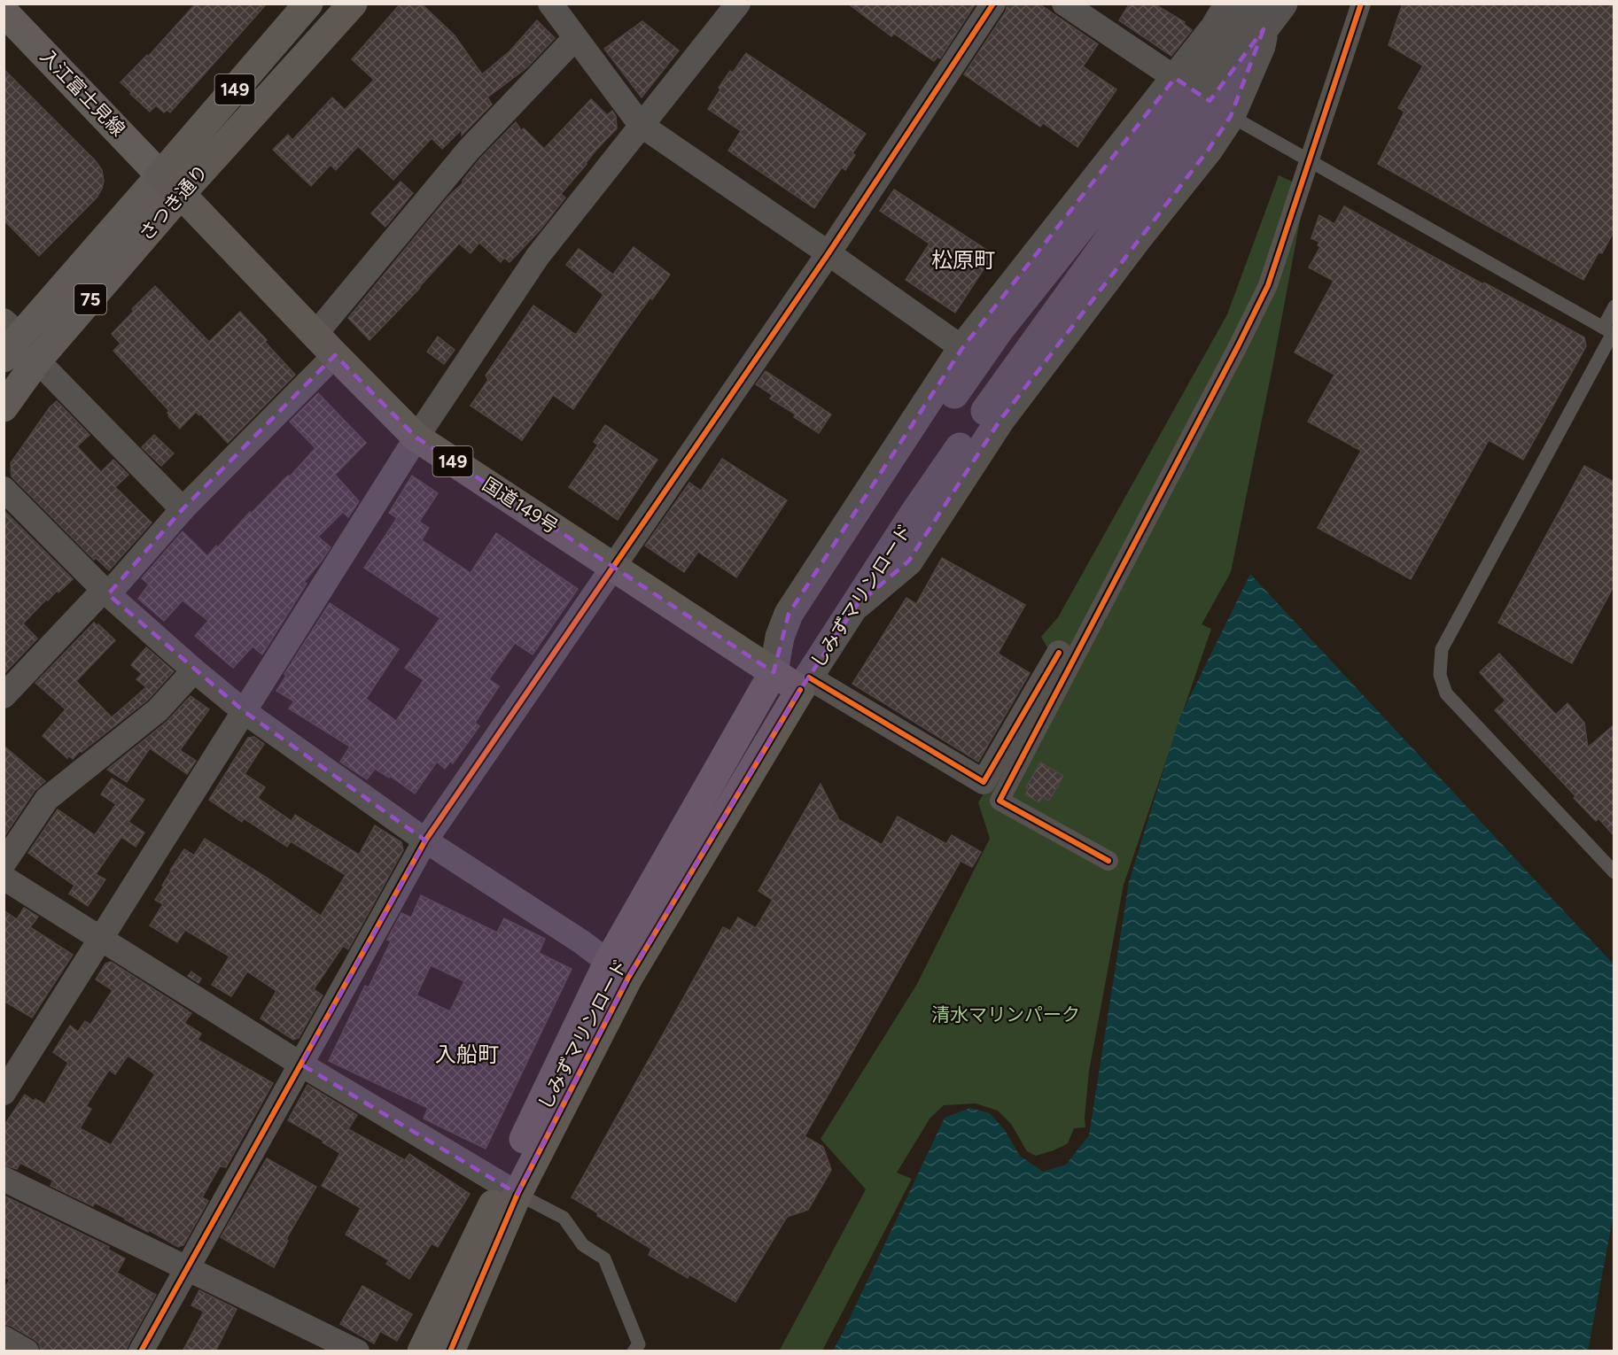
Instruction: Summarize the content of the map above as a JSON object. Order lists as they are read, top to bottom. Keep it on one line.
{"streets":{"highway":["149","さつき通り","国道149号","しみずマリンロード"],"main road":["入江富士見線","75"]},"crossings":[["入江富士見線","さつき通り"],["入江富士見線","国道149号"],["さつき通り","国道149号"],["国道149号","しみずマリンロード"]],"districts":["松原町","入船町"],"parks":["清水マリンパーク"]}
